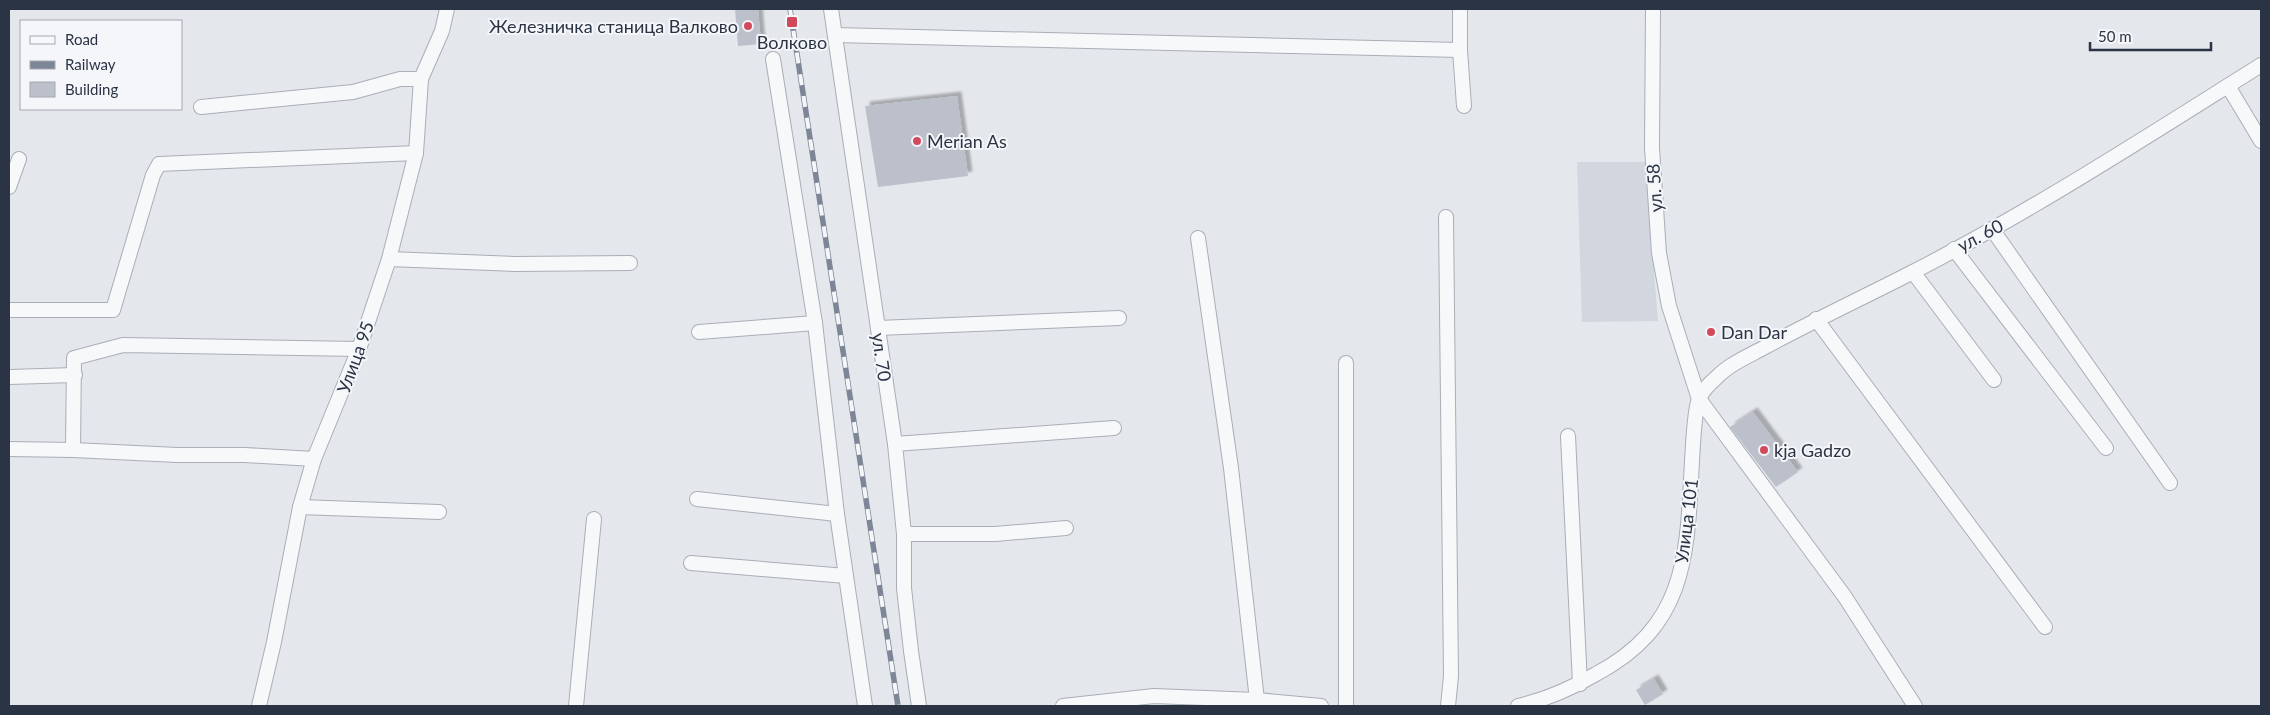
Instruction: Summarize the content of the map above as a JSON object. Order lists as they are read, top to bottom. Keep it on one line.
{"streets":{"street":["ул. 58","ул. 60","Улица 95","ул. 70","Улица 101"]},"crossings":[["ул. 58","ул. 60"],["ул. 58","Улица 101"],["ул. 60","Улица 101"]],"places":{"transit":["Волково"],"other":["Железничка станица Валково","Merian As","Dan Dar","kja Gadzo"]},"legend":["Road","Railway","Building"],"scale_bar":"50 m"}
